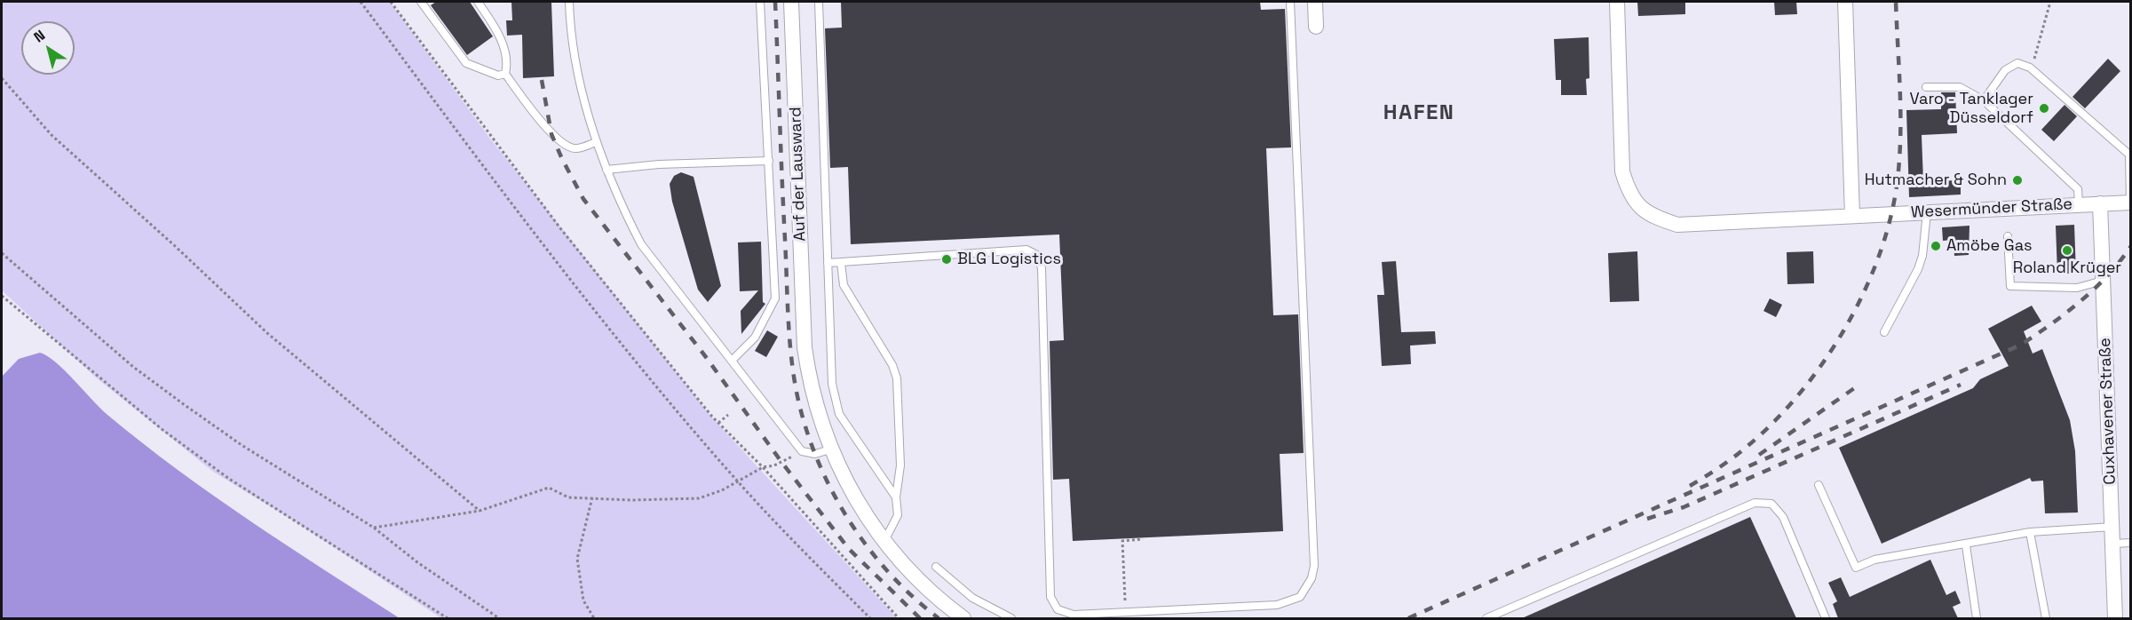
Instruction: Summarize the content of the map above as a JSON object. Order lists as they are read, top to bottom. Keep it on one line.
{"streets":{"street":["Auf der Lausward","Wesermünder Straße","Cuxhavener Straße"]},"crossings":[["Wesermünder Straße","Cuxhavener Straße"]],"districts":["HAFEN"],"places":["Varo - Tanklager Düsseldorf","Hutmacher & Sohn","Amöbe Gas","Roland Krüger","BLG Logistics"],"north":"top left"}
